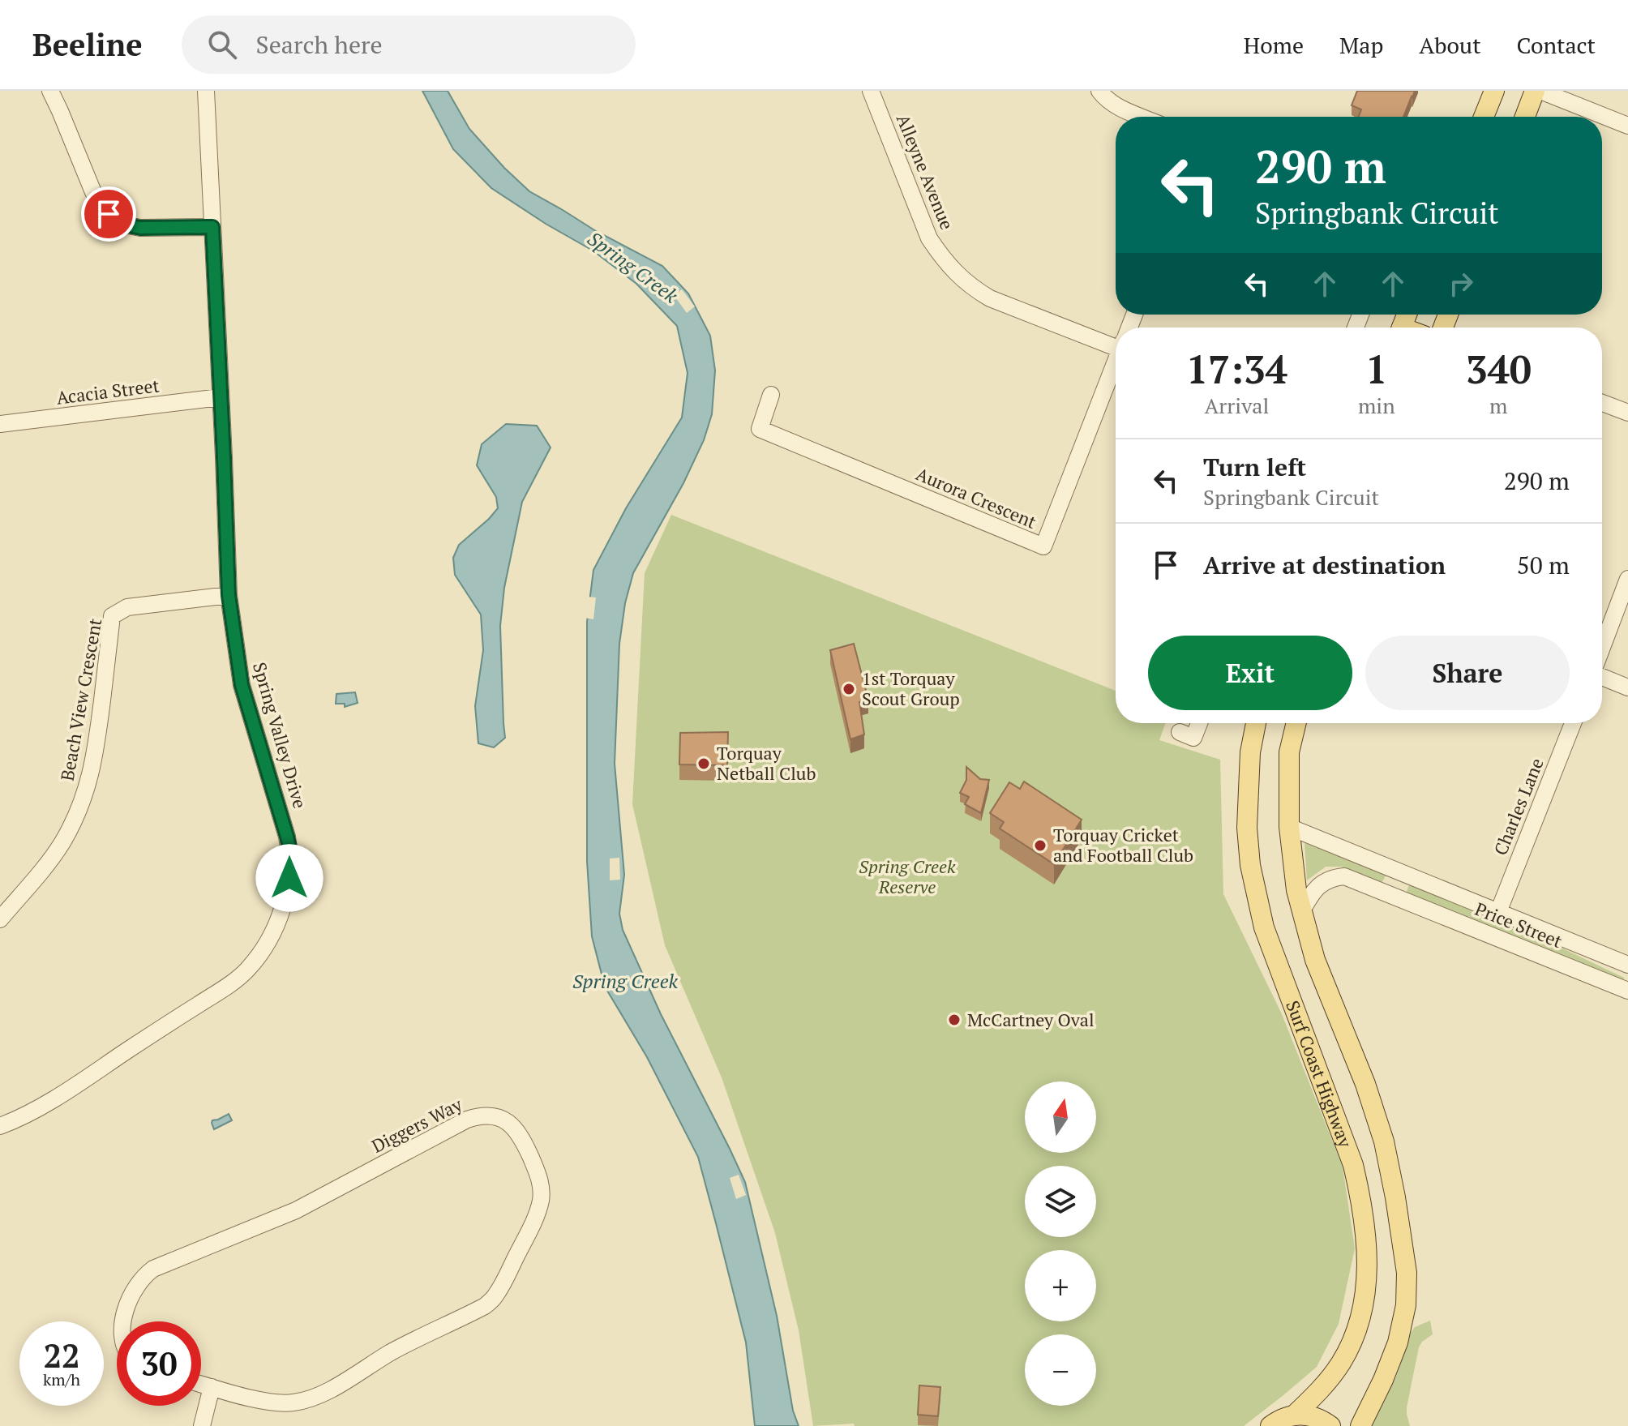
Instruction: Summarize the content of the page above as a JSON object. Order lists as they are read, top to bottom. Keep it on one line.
{"streets":{"main road":["Surf Coast Highway"],"street":["Alleyne Avenue","Acacia Street","Aurora Crescent","Beach View Crescent","Spring Valley Drive","Charles Lane","Price Street","Diggers Way"]},"crossings":[["Acacia Street","Spring Valley Drive"],["Beach View Crescent","Spring Valley Drive"],["Charles Lane","Price Street"],["Price Street","Surf Coast Highway"]],"water":["Spring Creek"],"parks":["Spring Creek Reserve"],"places":["1st Torquay Scout Group","Torquay Netball Club","Torquay Cricket and Football Club","McCartney Oval"],"north":"top","page":{"header":"Beeline","search":"Search here","nav":["Home","Map","About","Contact"],"turn":["290 m","Springbank Circuit"],"eta":["17:34","Arrival","1","min","340","m"],"list":[{"name":"Turn left","note":"Springbank Circuit","value":"290 m"},{"name":"Arrive at destination","value":"50 m"}],"buttons":["Exit","Share"],"map_buttons":["+","−"],"speed":"22 km/h","limit":"30"}}
